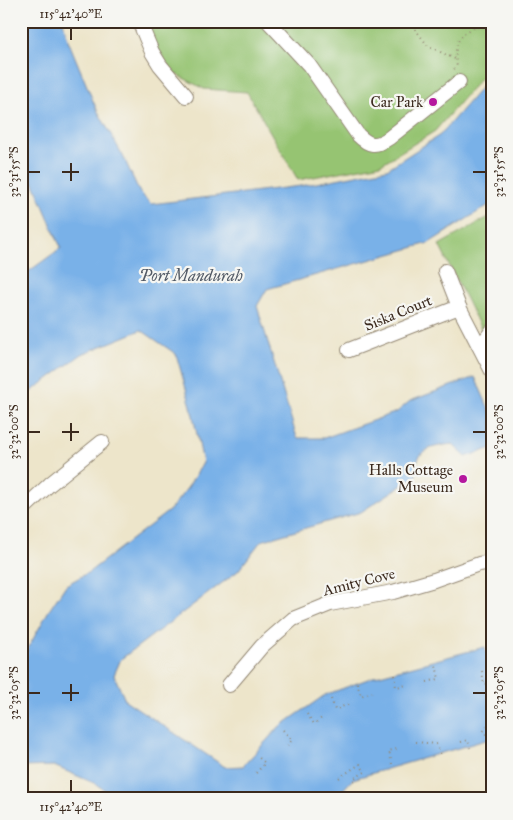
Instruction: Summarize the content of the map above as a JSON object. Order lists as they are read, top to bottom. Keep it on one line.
{"streets":{"street":["Siska Court","Amity Cove"]},"water":["Port Mandurah"],"places":["Car Park","Halls Cottage Museum"],"coordinates":["115°42'40\"E","32°31'55\"S","32°32'00\"S","32°32'05\"S"]}
